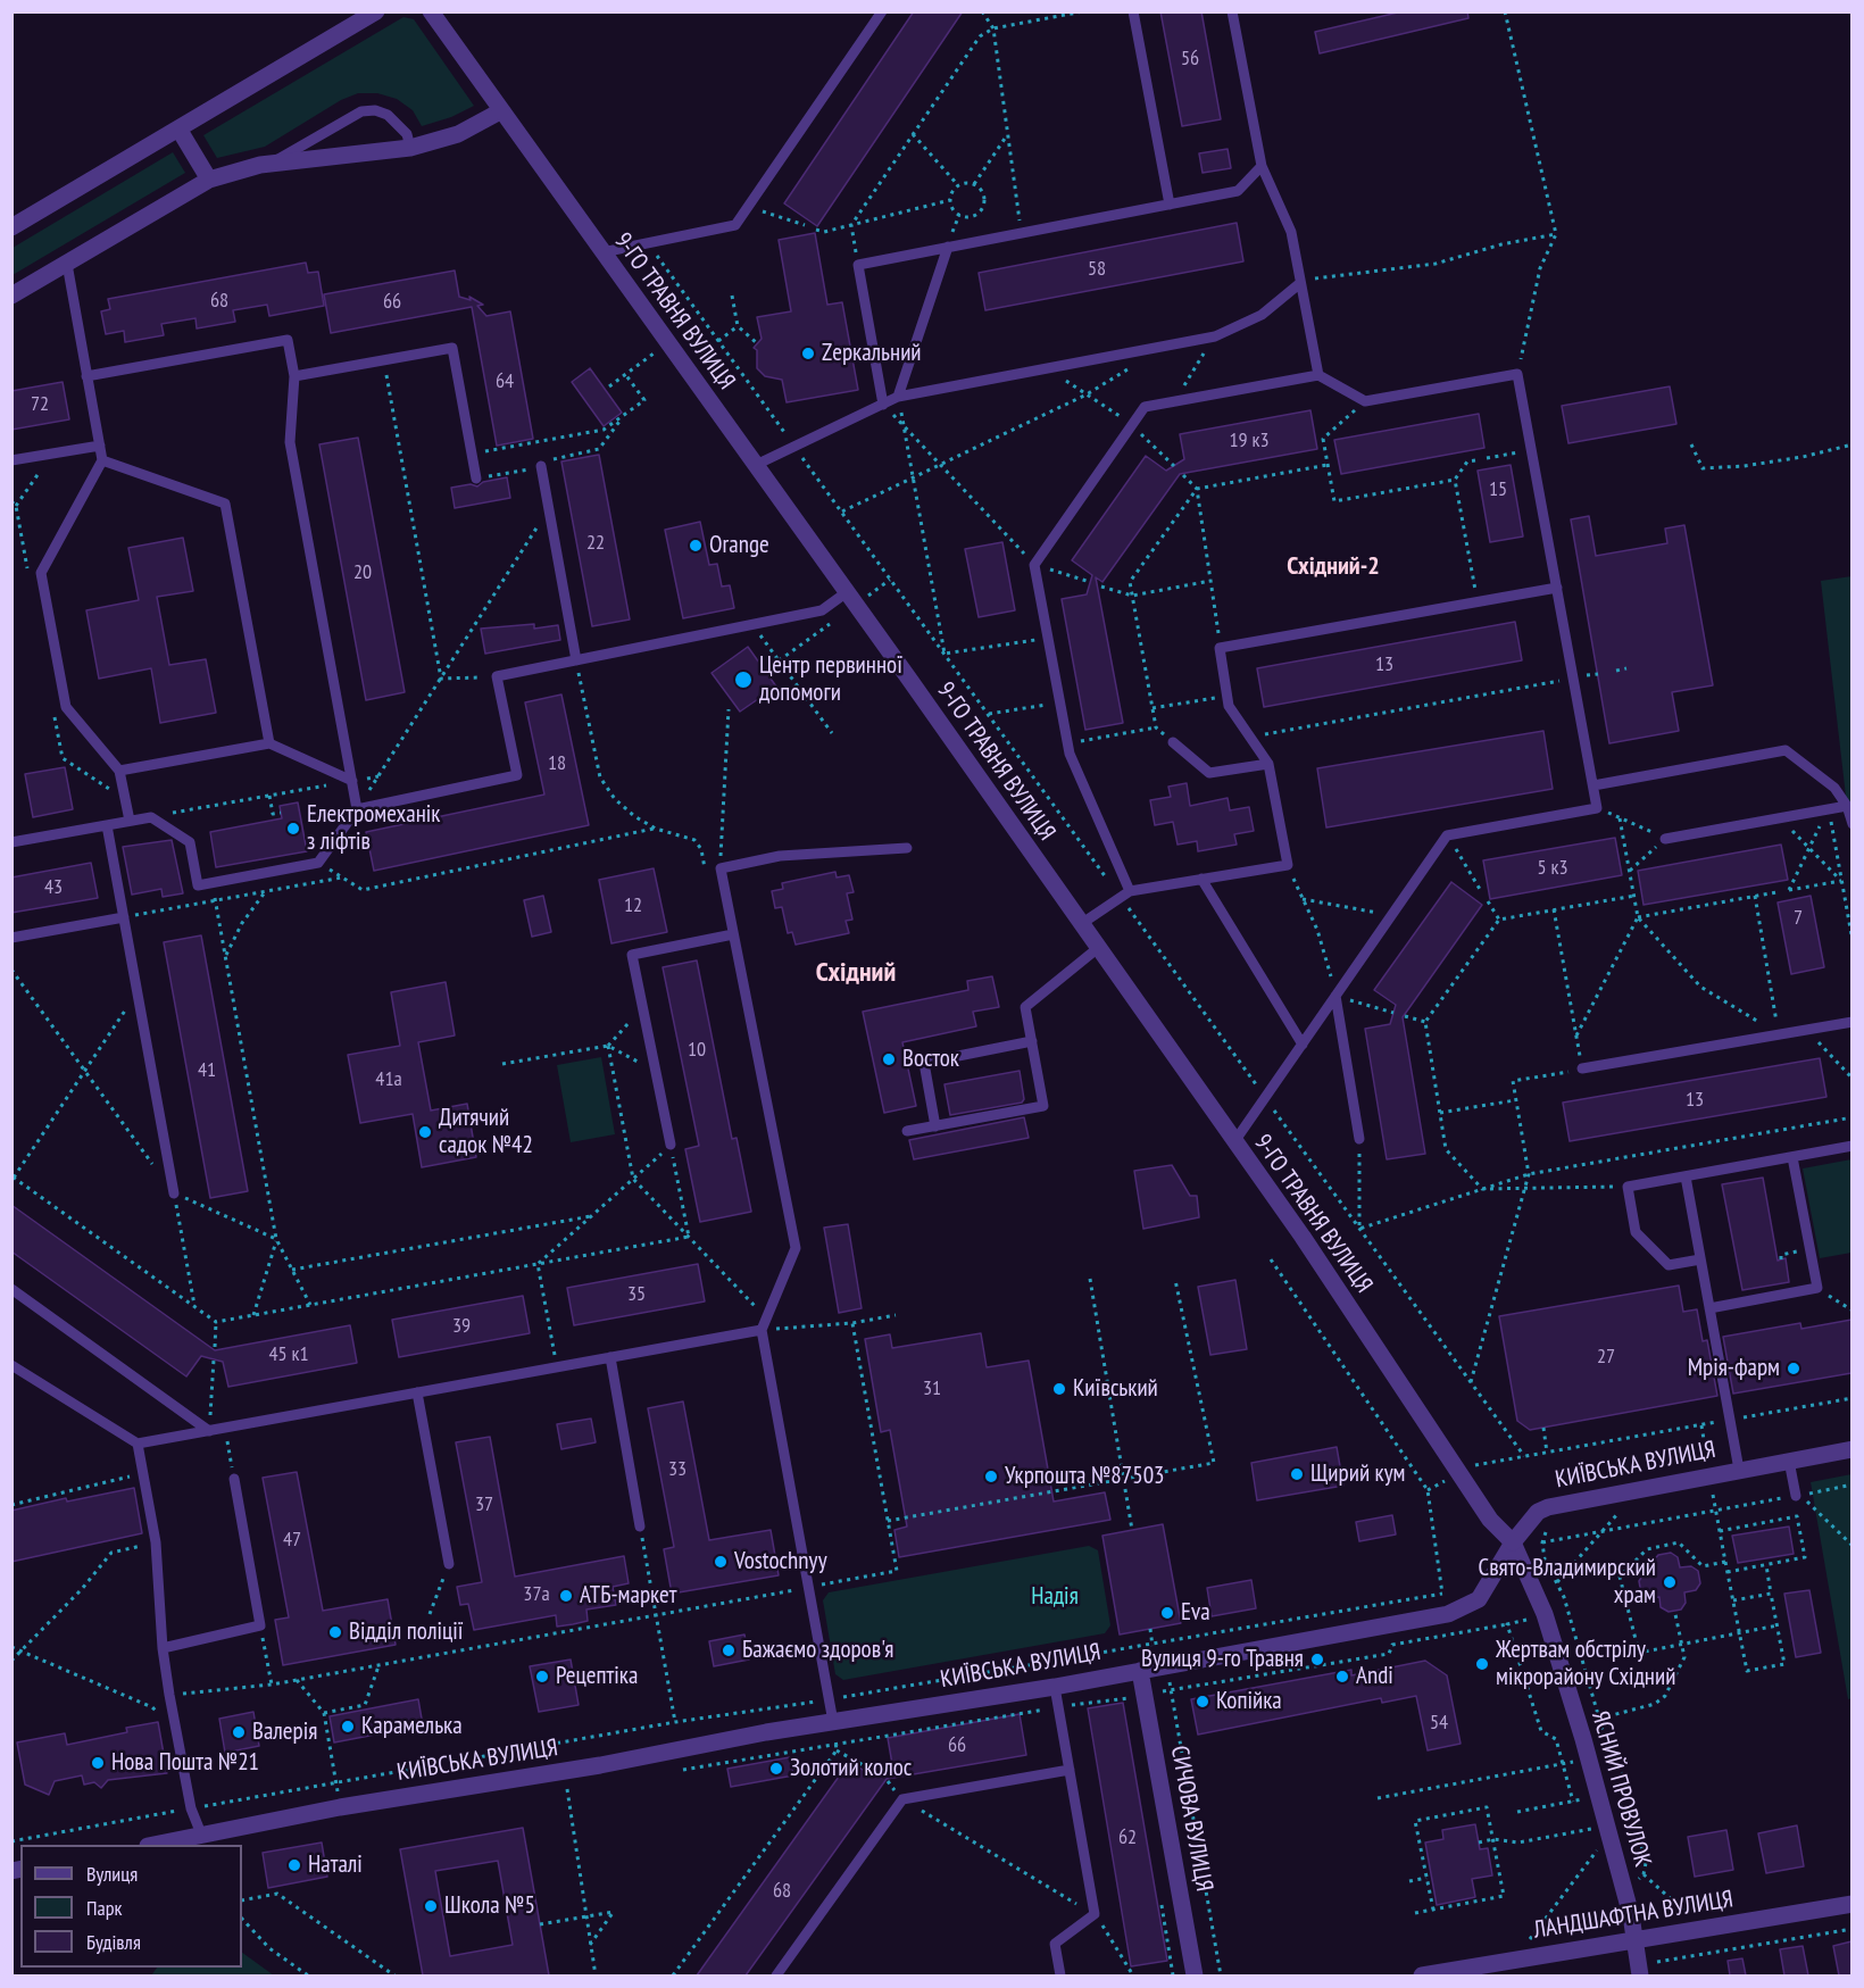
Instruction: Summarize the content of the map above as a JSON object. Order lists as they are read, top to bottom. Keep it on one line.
{"streets":{"street":["9-ГО ТРАВНЯ ВУЛИЦЯ","КИЇВСЬКА ВУЛИЦЯ","ЯСНИЙ ПРОВУЛОК","СИЧОВА ВУЛИЦЯ","ЛАНДШАФТНА ВУЛИЦЯ"]},"crossings":[["9-ГО ТРАВНЯ ВУЛИЦЯ","КИЇВСЬКА ВУЛИЦЯ"],["9-ГО ТРАВНЯ ВУЛИЦЯ","ЯСНИЙ ПРОВУЛОК"],["КИЇВСЬКА ВУЛИЦЯ","ЯСНИЙ ПРОВУЛОК"],["КИЇВСЬКА ВУЛИЦЯ","СИЧОВА ВУЛИЦЯ"],["ЯСНИЙ ПРОВУЛОК","ЛАНДШАФТНА ВУЛИЦЯ"]],"districts":["Східний-2","Східний"],"parks":["Надія"],"places":["Zеркальний","Orange","Центр первинної допомоги","Електромеханік з ліфтів","Восток","Дитячий садок №42","Мрія-фарм","Київський","Щирий кум","Укрпошта №87503","Vostochnyy","Свято-Владимирский храм","АТБ-маркет","Eva","Відділ поліції","Бажаємо здоров'я","Вулиця 9-го Травня","Жертвам обстрілу мікрорайону Східний","Рецептіка","Andi","Копійка","Карамелька","Валерія","Нова Пошта №21","Золотий колос","Наталі","Школа №5"],"house_numbers":["56","58","68","66","64","72","19 к3","15","22","20","13","18","5 к3","43","12","7","10","41","41а","13","35","39","45 к1","27","31","33","37","47","37а","54","66","62","68"],"legend":["Вулиця","Парк","Будівля"]}
